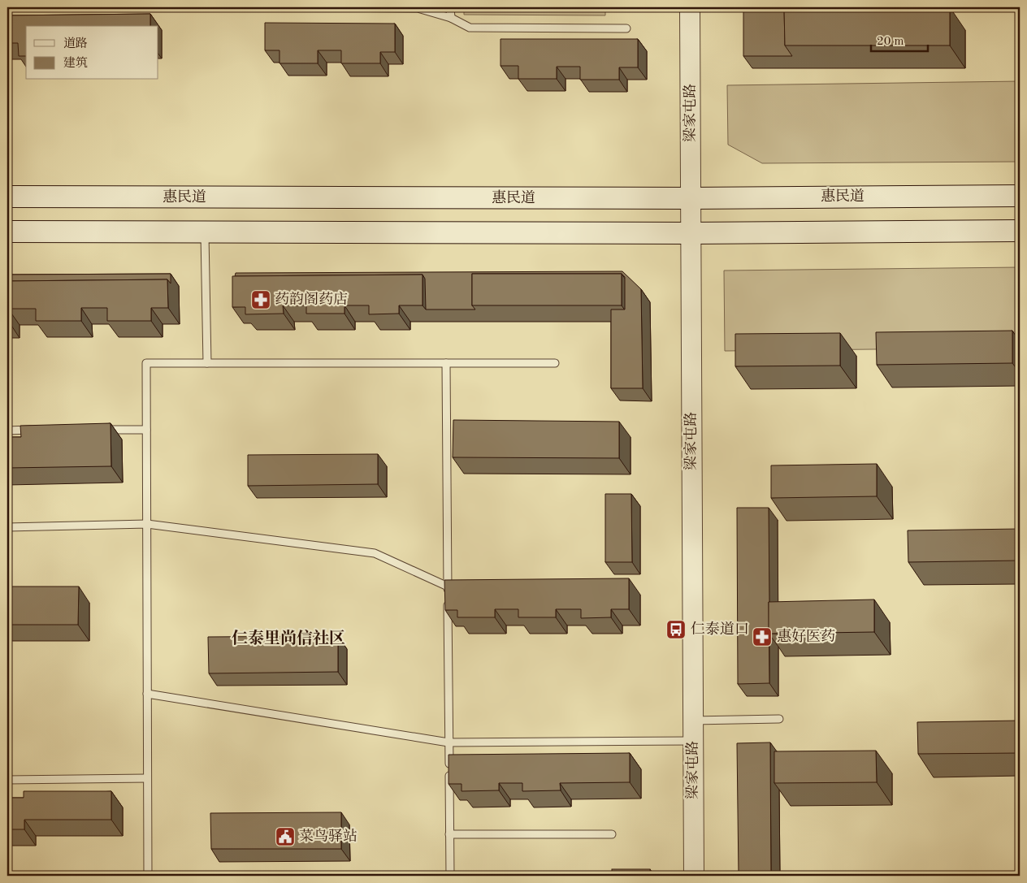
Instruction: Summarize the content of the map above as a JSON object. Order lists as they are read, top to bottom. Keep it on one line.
{"streets":{"main road":["惠民道"],"street":["梁家屯路"]},"crossings":[["梁家屯路","惠民道"]],"districts":["仁泰里尚信社区"],"places":{"pharmacy":["药韵阁药店","惠好医药"],"bus stop":["仁泰道口"],"public building":["菜鸟驿站"]},"legend":["道路","建筑"],"scale_bar":"20 m"}
